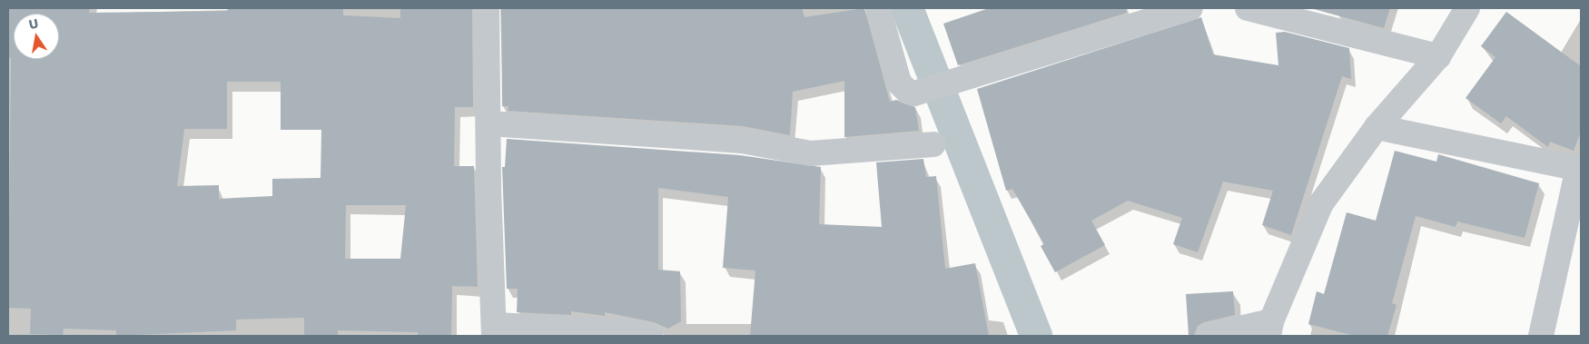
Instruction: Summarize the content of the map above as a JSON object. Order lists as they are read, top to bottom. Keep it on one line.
{"north":"top"}
